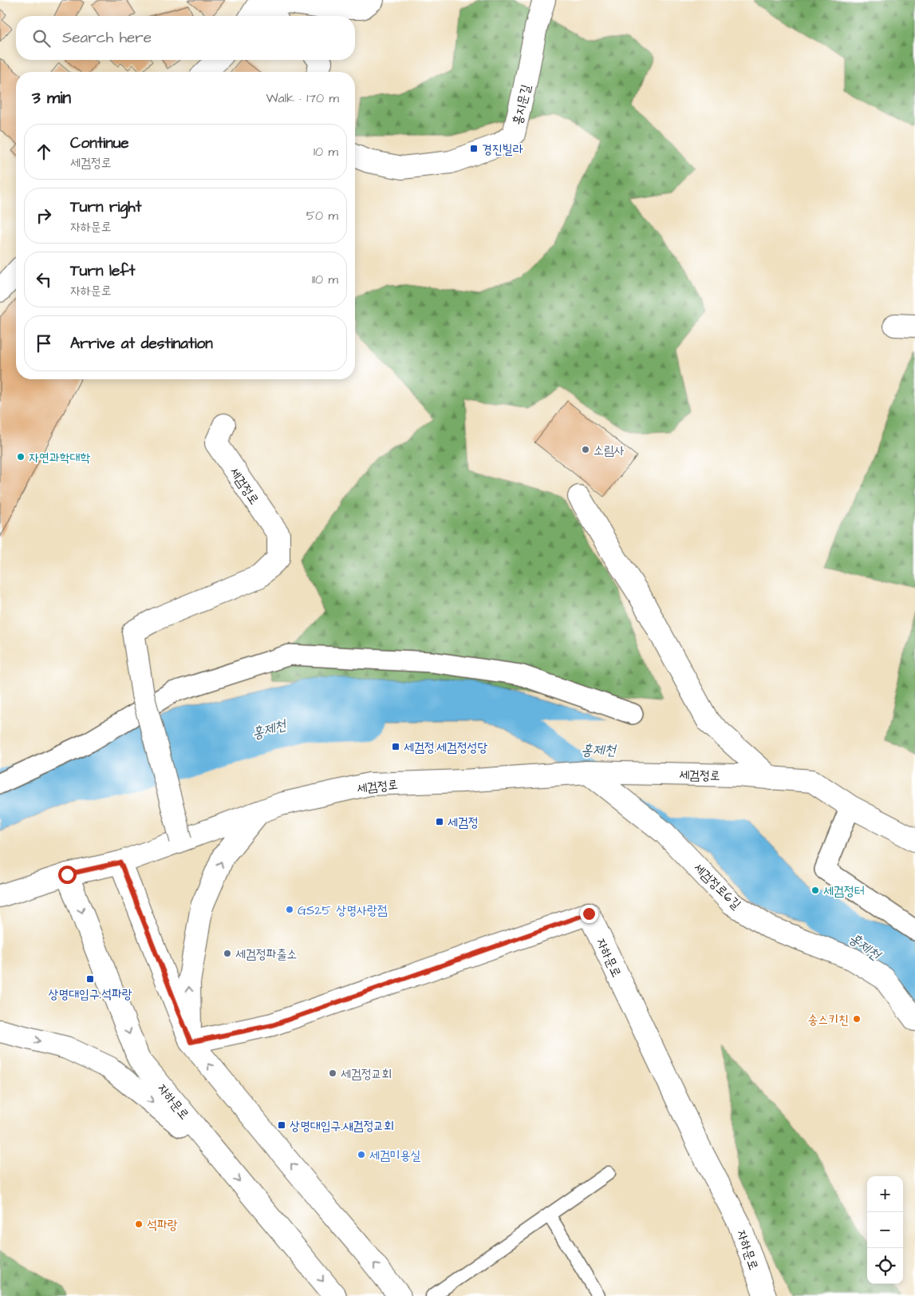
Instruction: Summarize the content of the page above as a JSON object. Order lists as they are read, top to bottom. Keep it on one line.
{"streets":{"street":["홍지문길","세검정로","세검정로6길","자하문로"]},"crossings":[["세검정로","세검정로6길"],["세검정로","자하문로"]],"water":["홍제천"],"places":{"transit":["경진빌라","세검정.세검정성당","세검정","상명대입구.석파랑","상명대입구.새검정교회"],"other":["소림사","자연과학대학","세검정터","GS25 상명사랑점","세검정파출소","송스키친","세검정교회","세검미용실","석파랑"]},"page":{"search":"Search here","heading":["3 min","Walk · 170 m"],"list":[["Continue","세검정로","10 m"],["Turn right","자하문로","50 m"],["Turn left","자하문로","110 m"],"Arrive at destination"],"map_buttons":["+","−"]}}
